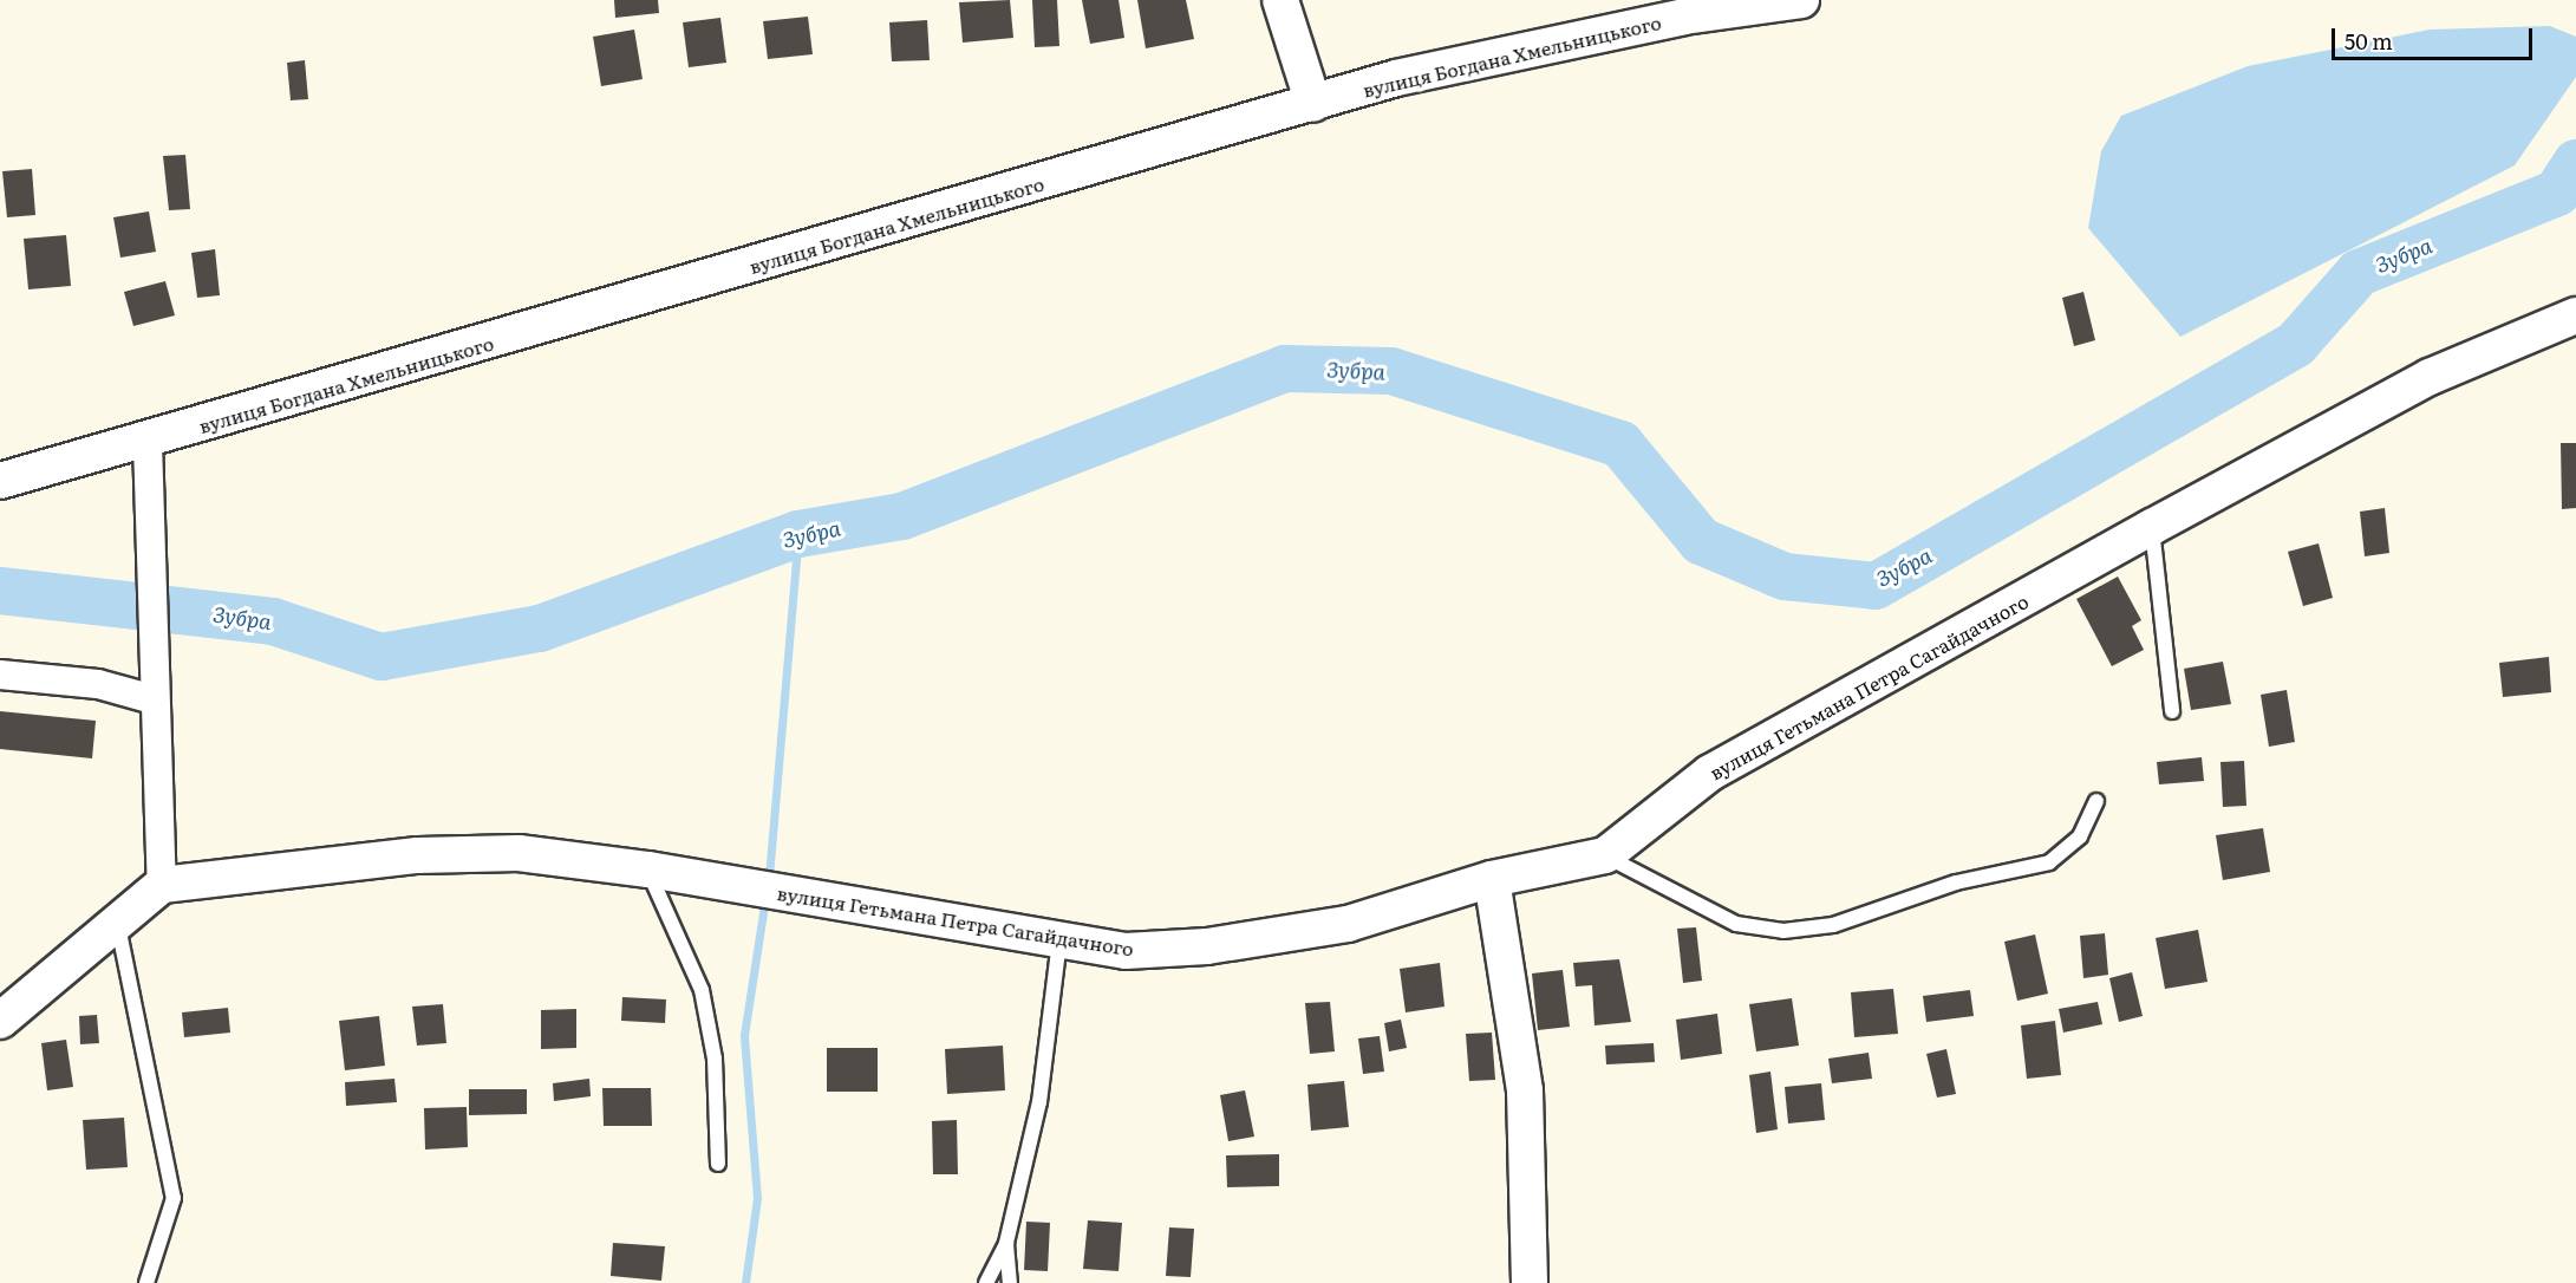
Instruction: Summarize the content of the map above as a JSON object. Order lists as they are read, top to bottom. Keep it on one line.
{"streets":{"street":["вулиця Богдана Хмельницького","вулиця Гетьмана Петра Сагайдачного"]},"water":["Зубра"],"scale_bar":"50 m"}
